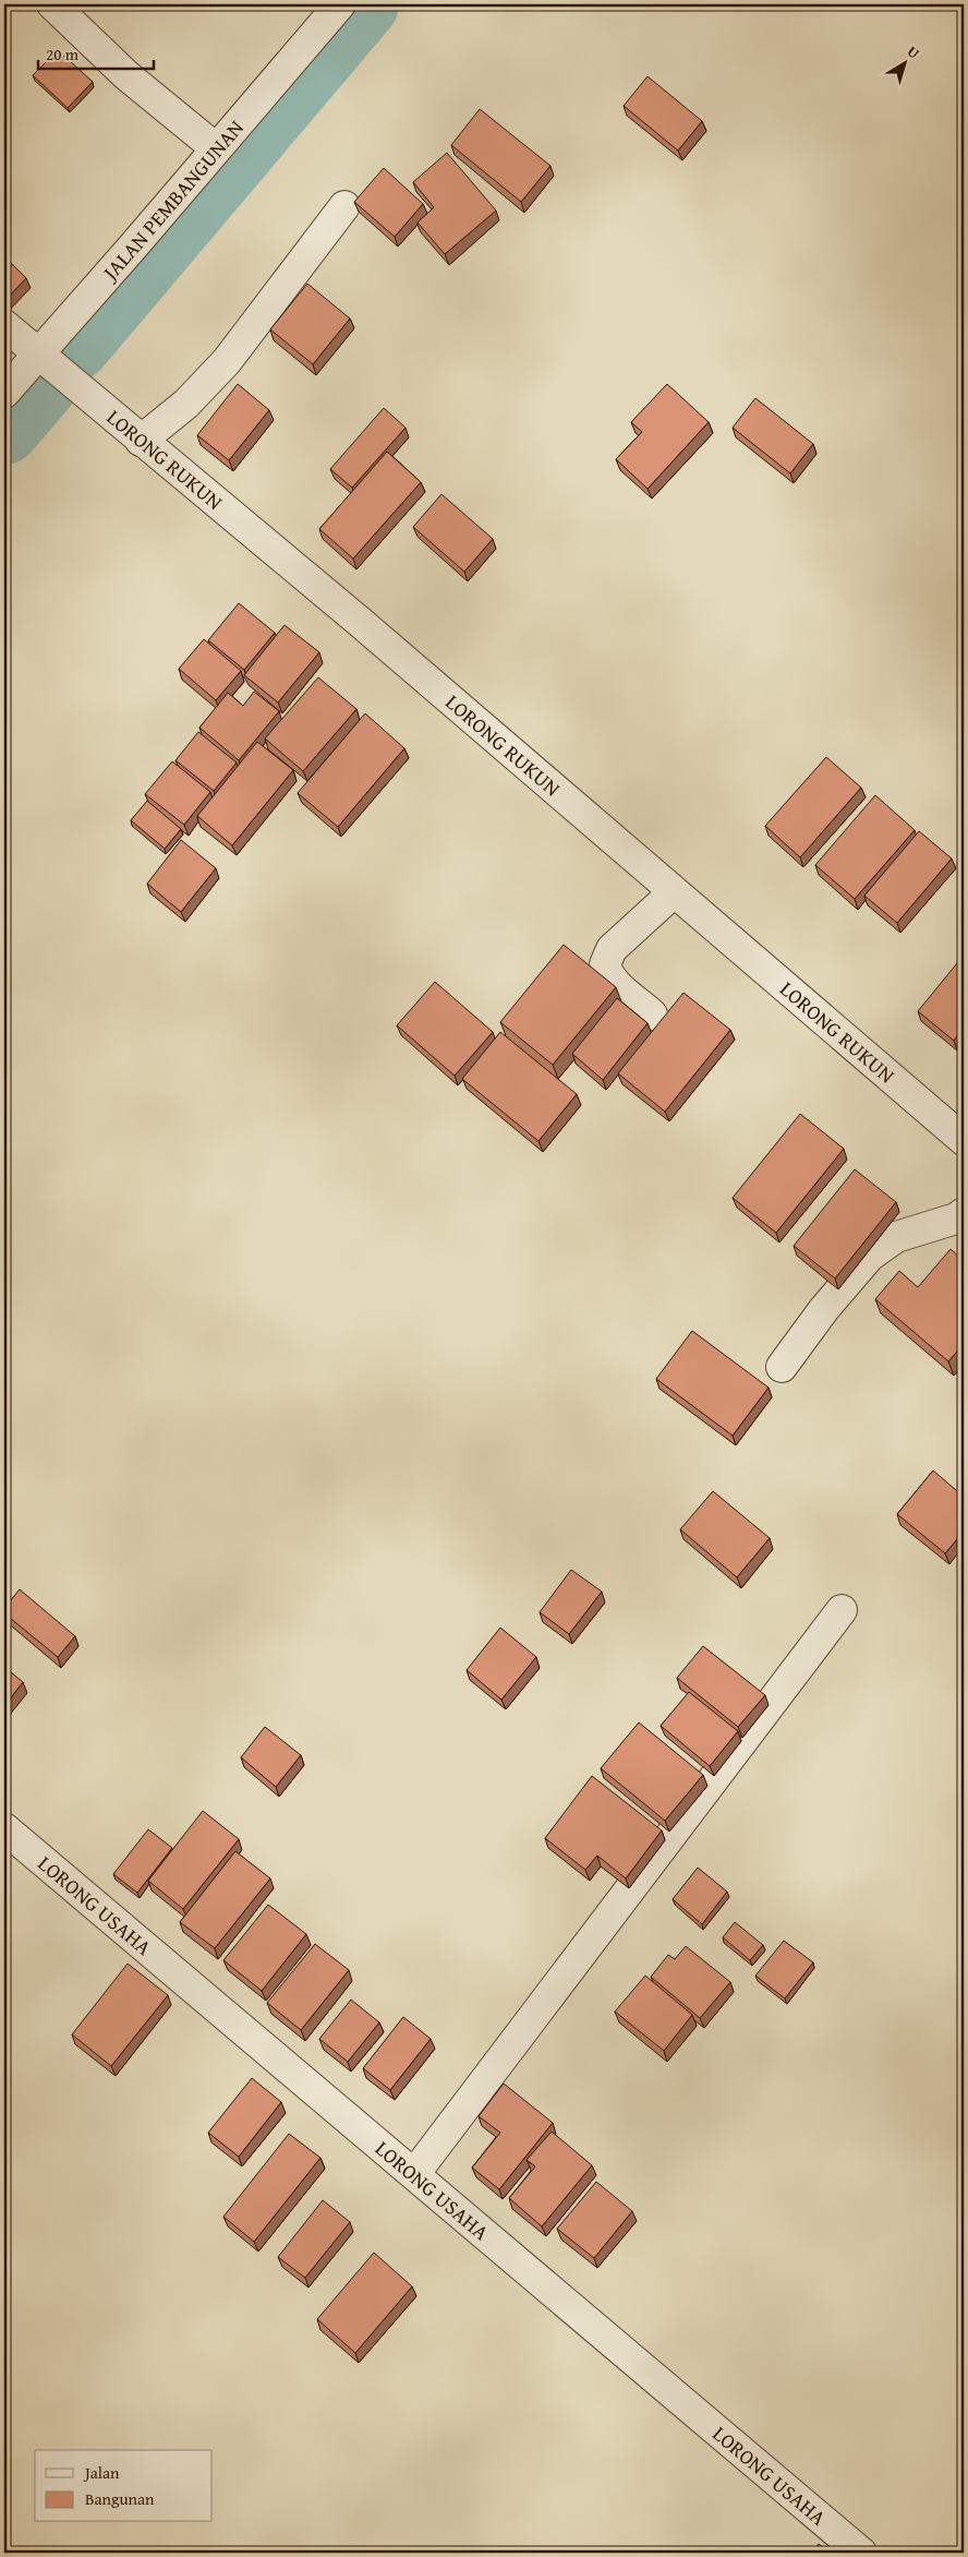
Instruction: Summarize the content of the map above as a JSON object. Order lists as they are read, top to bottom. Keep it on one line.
{"streets":{"street":["JALAN PEMBANGUNAN","LORONG RUKUN","LORONG USAHA"]},"crossings":[["JALAN PEMBANGUNAN","LORONG RUKUN"]],"legend":["Jalan","Bangunan"],"scale_bar":"20 m","north":"top right"}
